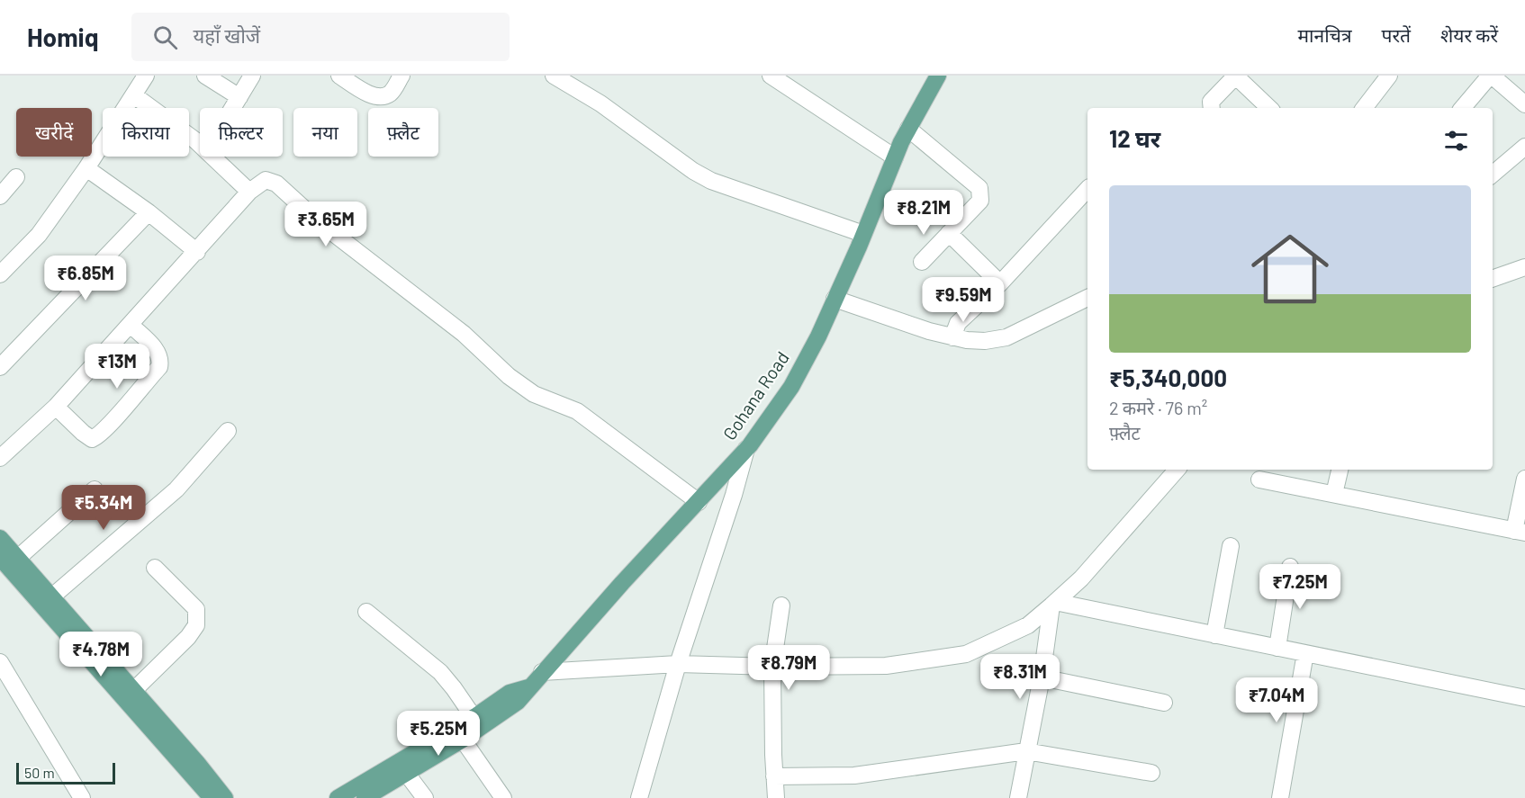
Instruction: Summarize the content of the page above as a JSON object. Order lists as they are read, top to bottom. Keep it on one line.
{"streets":{"main road":["Gohana Road"]},"scale_bar":"50 m","page":{"header":"Homiq","search":"यहाँ खोजें","nav":["मानचित्र","परतें","शेयर करें"],"chip":["खरीदें","किराया","फ़िल्टर","नया","फ़्लैट"],"heading":"12 घर","list":[{"name":"₹5,340,000","note":"2 कमरे · 76 m² · फ़्लैट"}],"price":["₹8.21M","₹3.65M","₹6.85M","₹9.59M","₹13M","₹5.34M","₹7.25M","₹4.78M","₹8.79M","₹8.31M","₹7.04M","₹5.25M"],"scale":"50 m"}}
